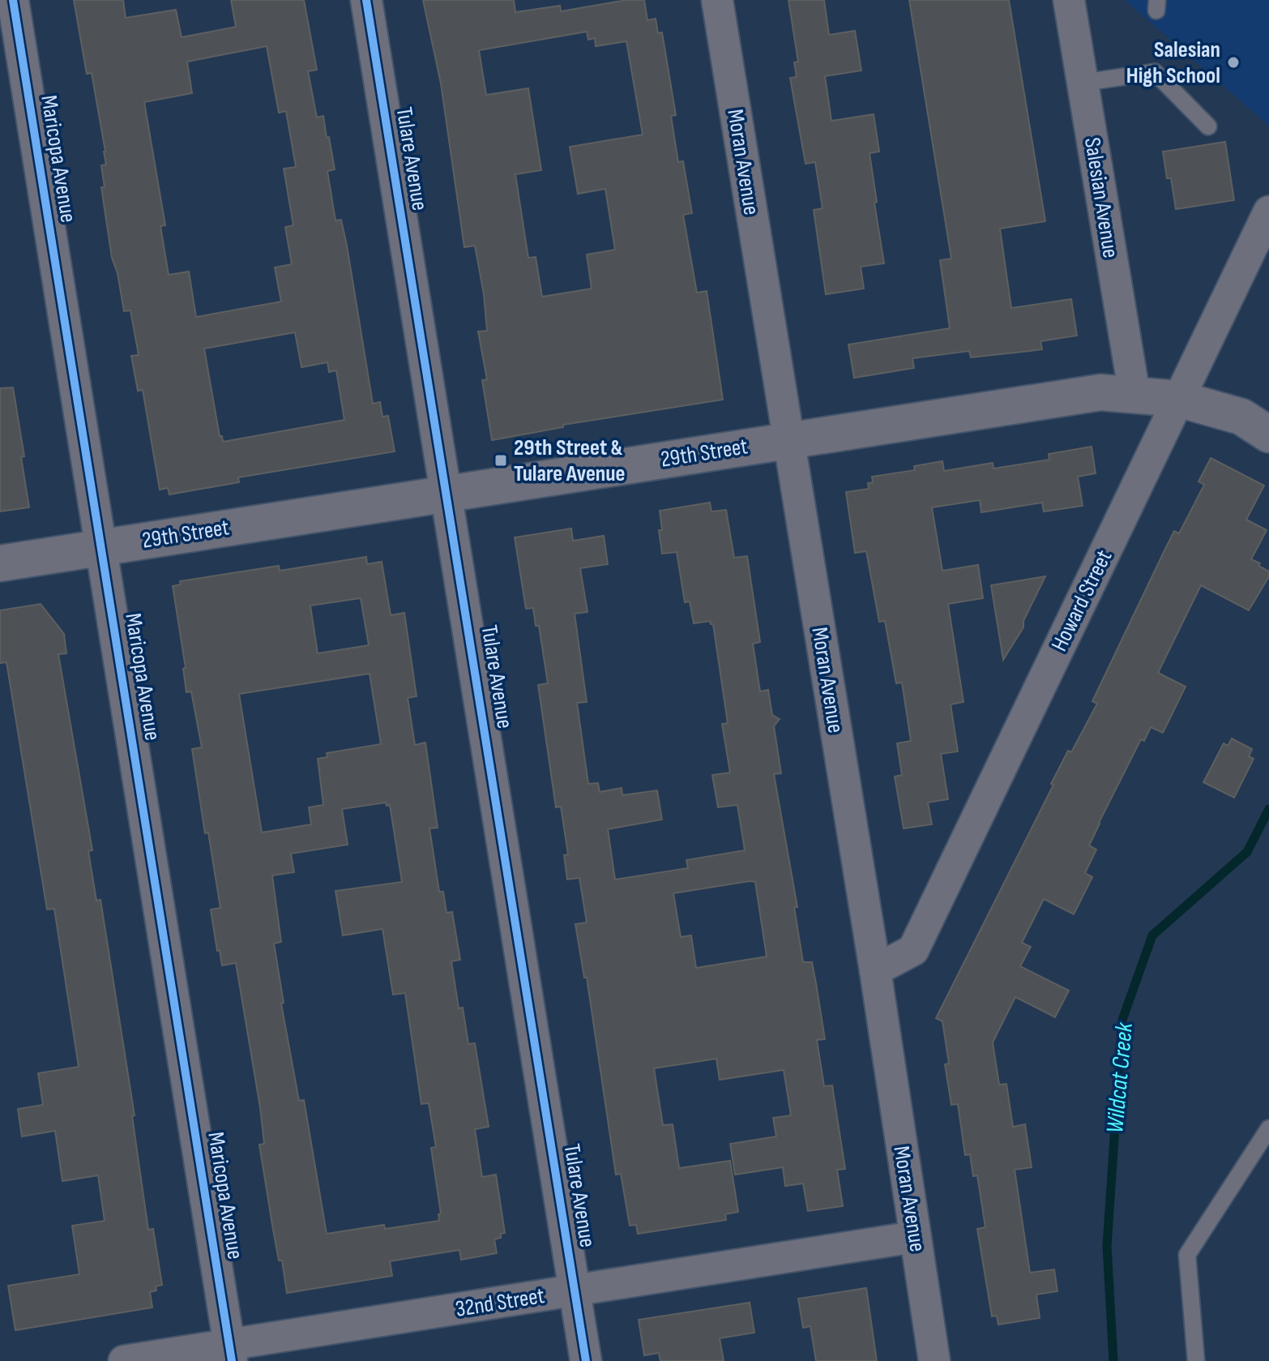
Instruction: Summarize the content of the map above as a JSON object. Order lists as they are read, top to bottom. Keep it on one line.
{"streets":{"street":["Maricopa Avenue","Tulare Avenue","Moran Avenue","Salesian Avenue","29th Street","Howard Street","32nd Street"]},"crossings":[["Maricopa Avenue","29th Street"],["Maricopa Avenue","32nd Street"],["Tulare Avenue","29th Street"],["Tulare Avenue","32nd Street"],["Moran Avenue","29th Street"],["Moran Avenue","Howard Street"],["Moran Avenue","32nd Street"],["Salesian Avenue","29th Street"],["29th Street","Howard Street"]],"water":["Wildcat Creek"],"places":{"other":["Salesian High School"],"transit":["29th Street & Tulare Avenue"]}}
